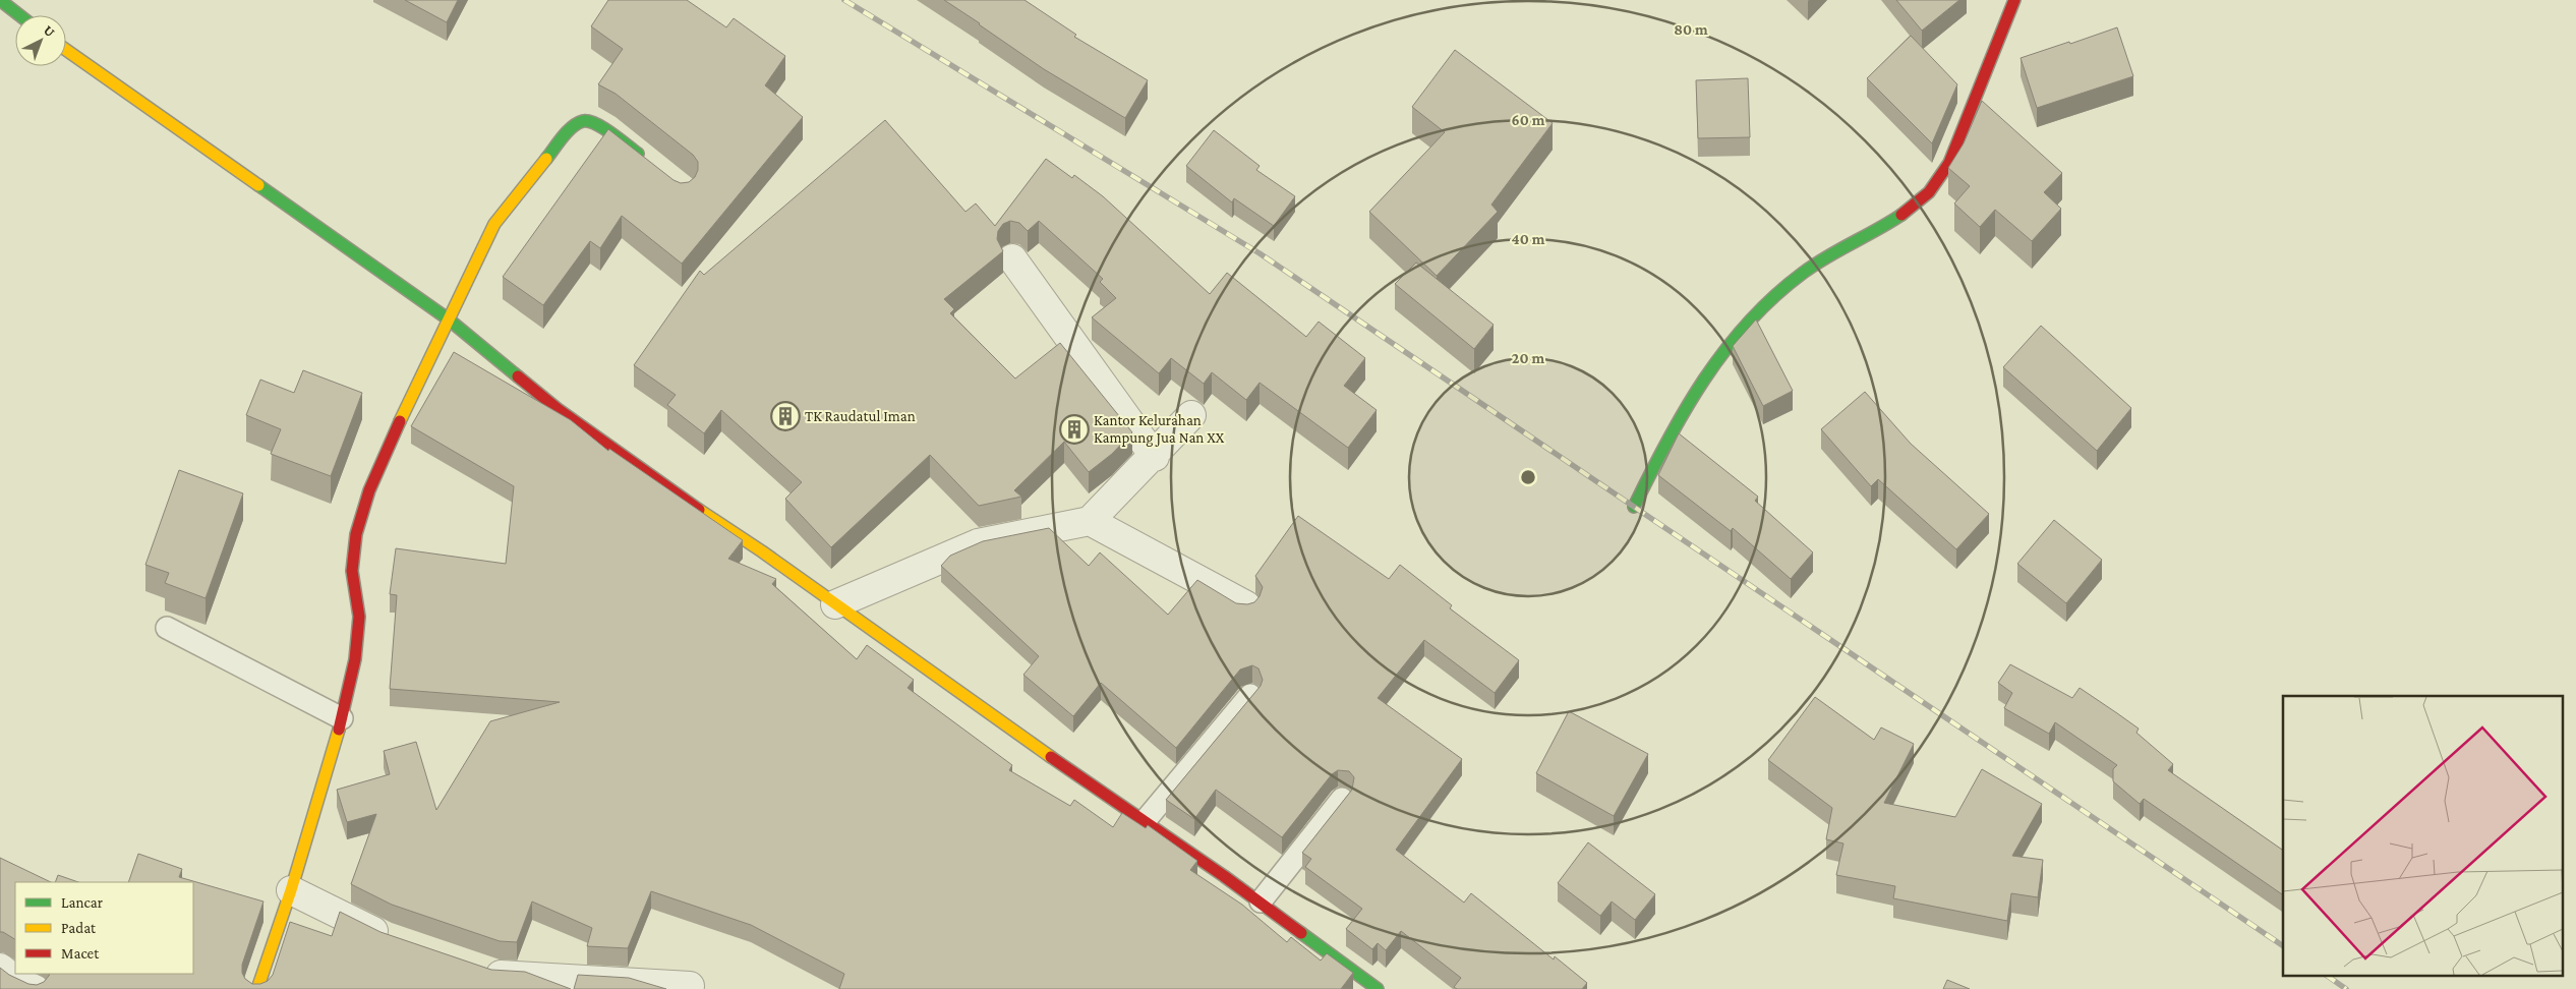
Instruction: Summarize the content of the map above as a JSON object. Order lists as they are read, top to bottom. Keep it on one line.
{"places":{"building":["TK Raudatul Iman","Kantor Kelurahan Kampung Jua Nan XX"]},"legend":["Lancar","Padat","Macet"],"north":"top right","rings":["80 m","60 m","40 m","20 m"]}
